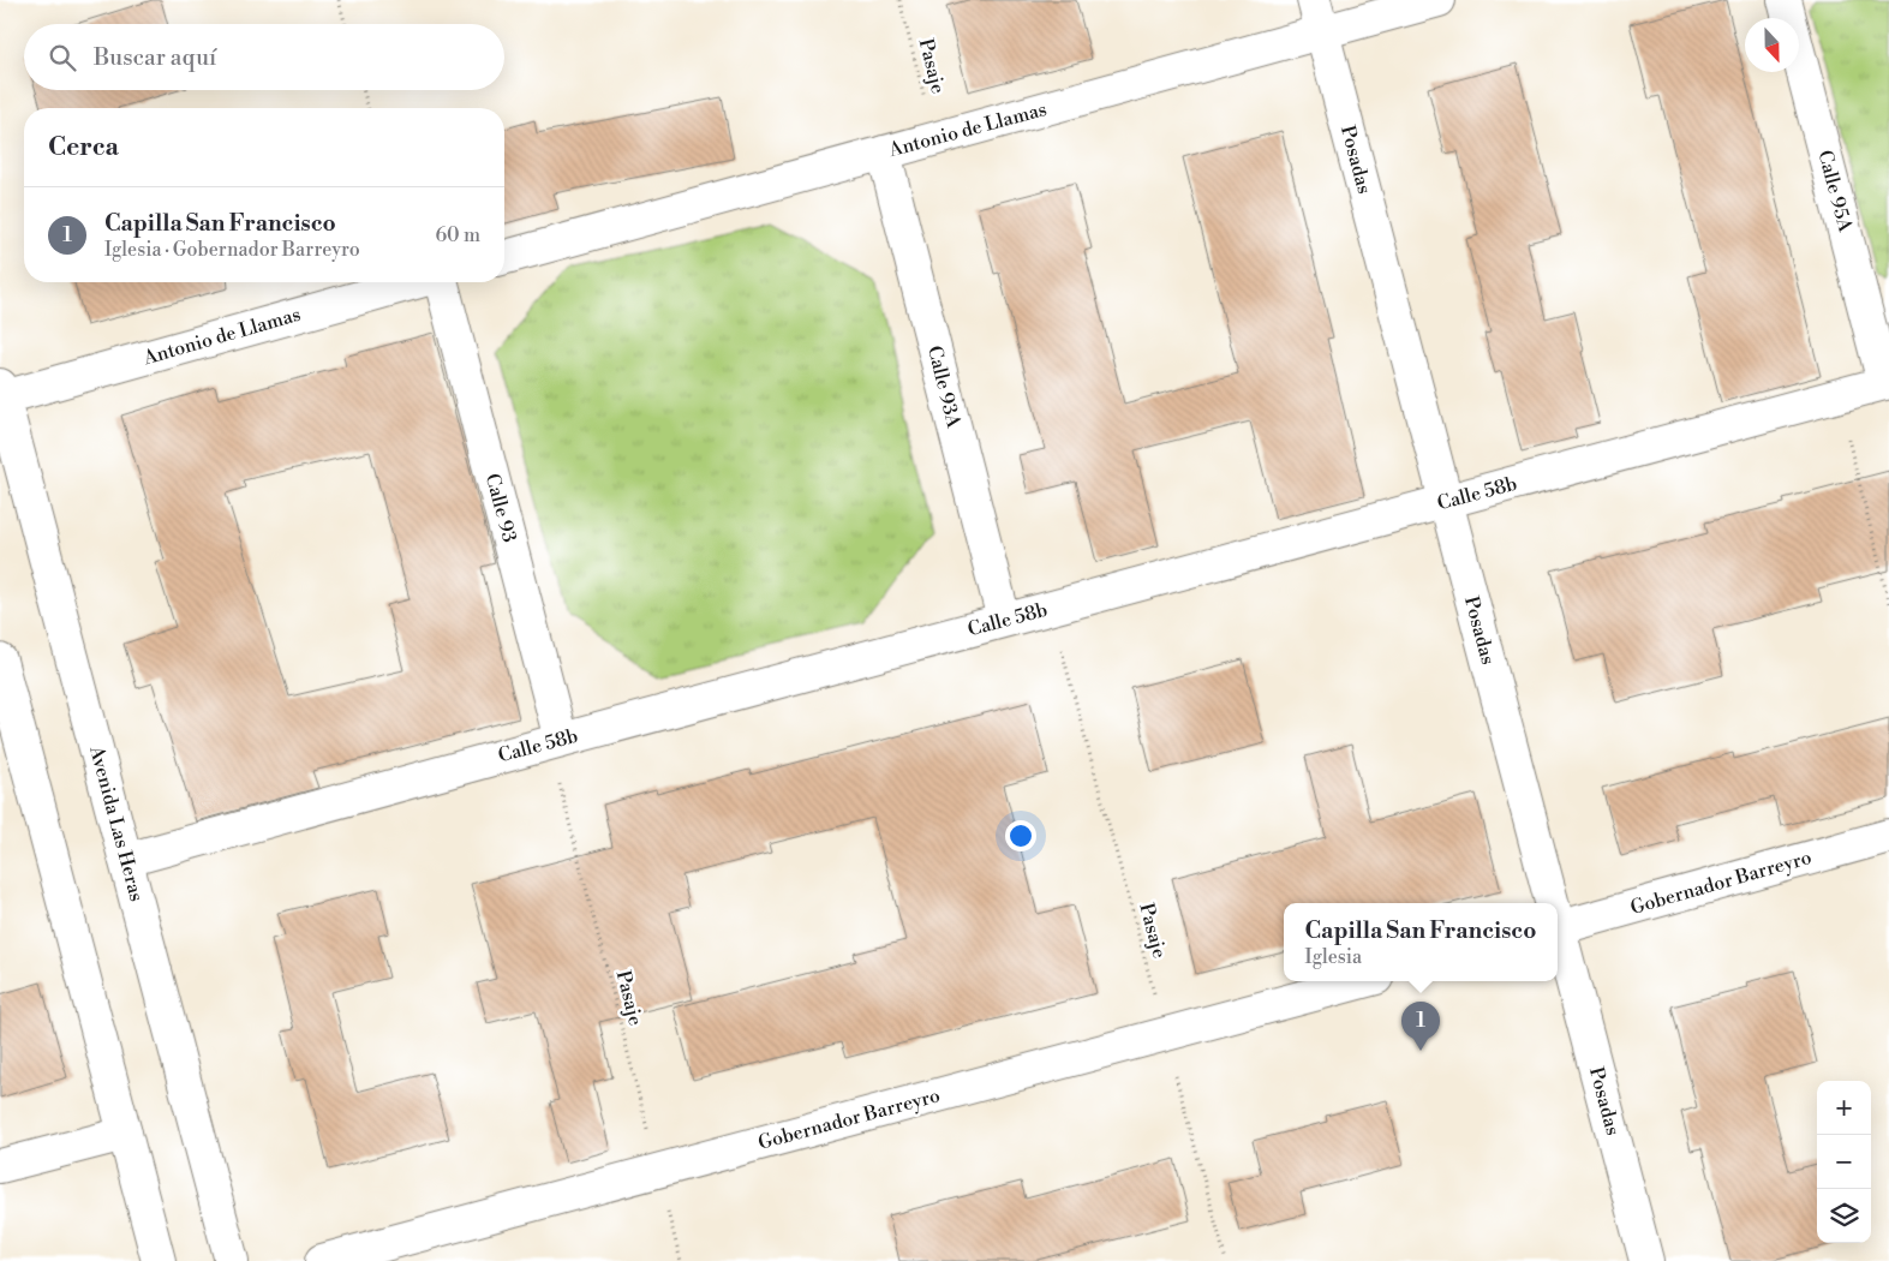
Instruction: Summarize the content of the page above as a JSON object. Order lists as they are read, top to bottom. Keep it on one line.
{"streets":{"street":["Antonio de Llamas","Posadas","Calle 95A","Calle 93A","Calle 58b","Calle 93","Avenida Las Heras","Gobernador Barreyro"],"path":["Pasaje"]},"crossings":[["Pasaje","Antonio de Llamas"],["Pasaje","Calle 58b"],["Pasaje","Calle 93"],["Pasaje","Gobernador Barreyro"],["Antonio de Llamas","Posadas"],["Antonio de Llamas","Calle 93A"],["Antonio de Llamas","Avenida Las Heras"],["Posadas","Calle 58b"],["Calle 95A","Calle 58b"],["Calle 93A","Calle 58b"],["Calle 58b","Calle 93"],["Calle 58b","Avenida Las Heras"]],"north":"bottom","page":{"search":"Buscar aquí","heading":"Cerca","list":[{"mark":"1","name":"Capilla San Francisco","note":"Iglesia · Gobernador Barreyro","value":"60 m"}],"popup":["Capilla San Francisco","Iglesia"],"pins":"1","map_buttons":["+","−"]}}
